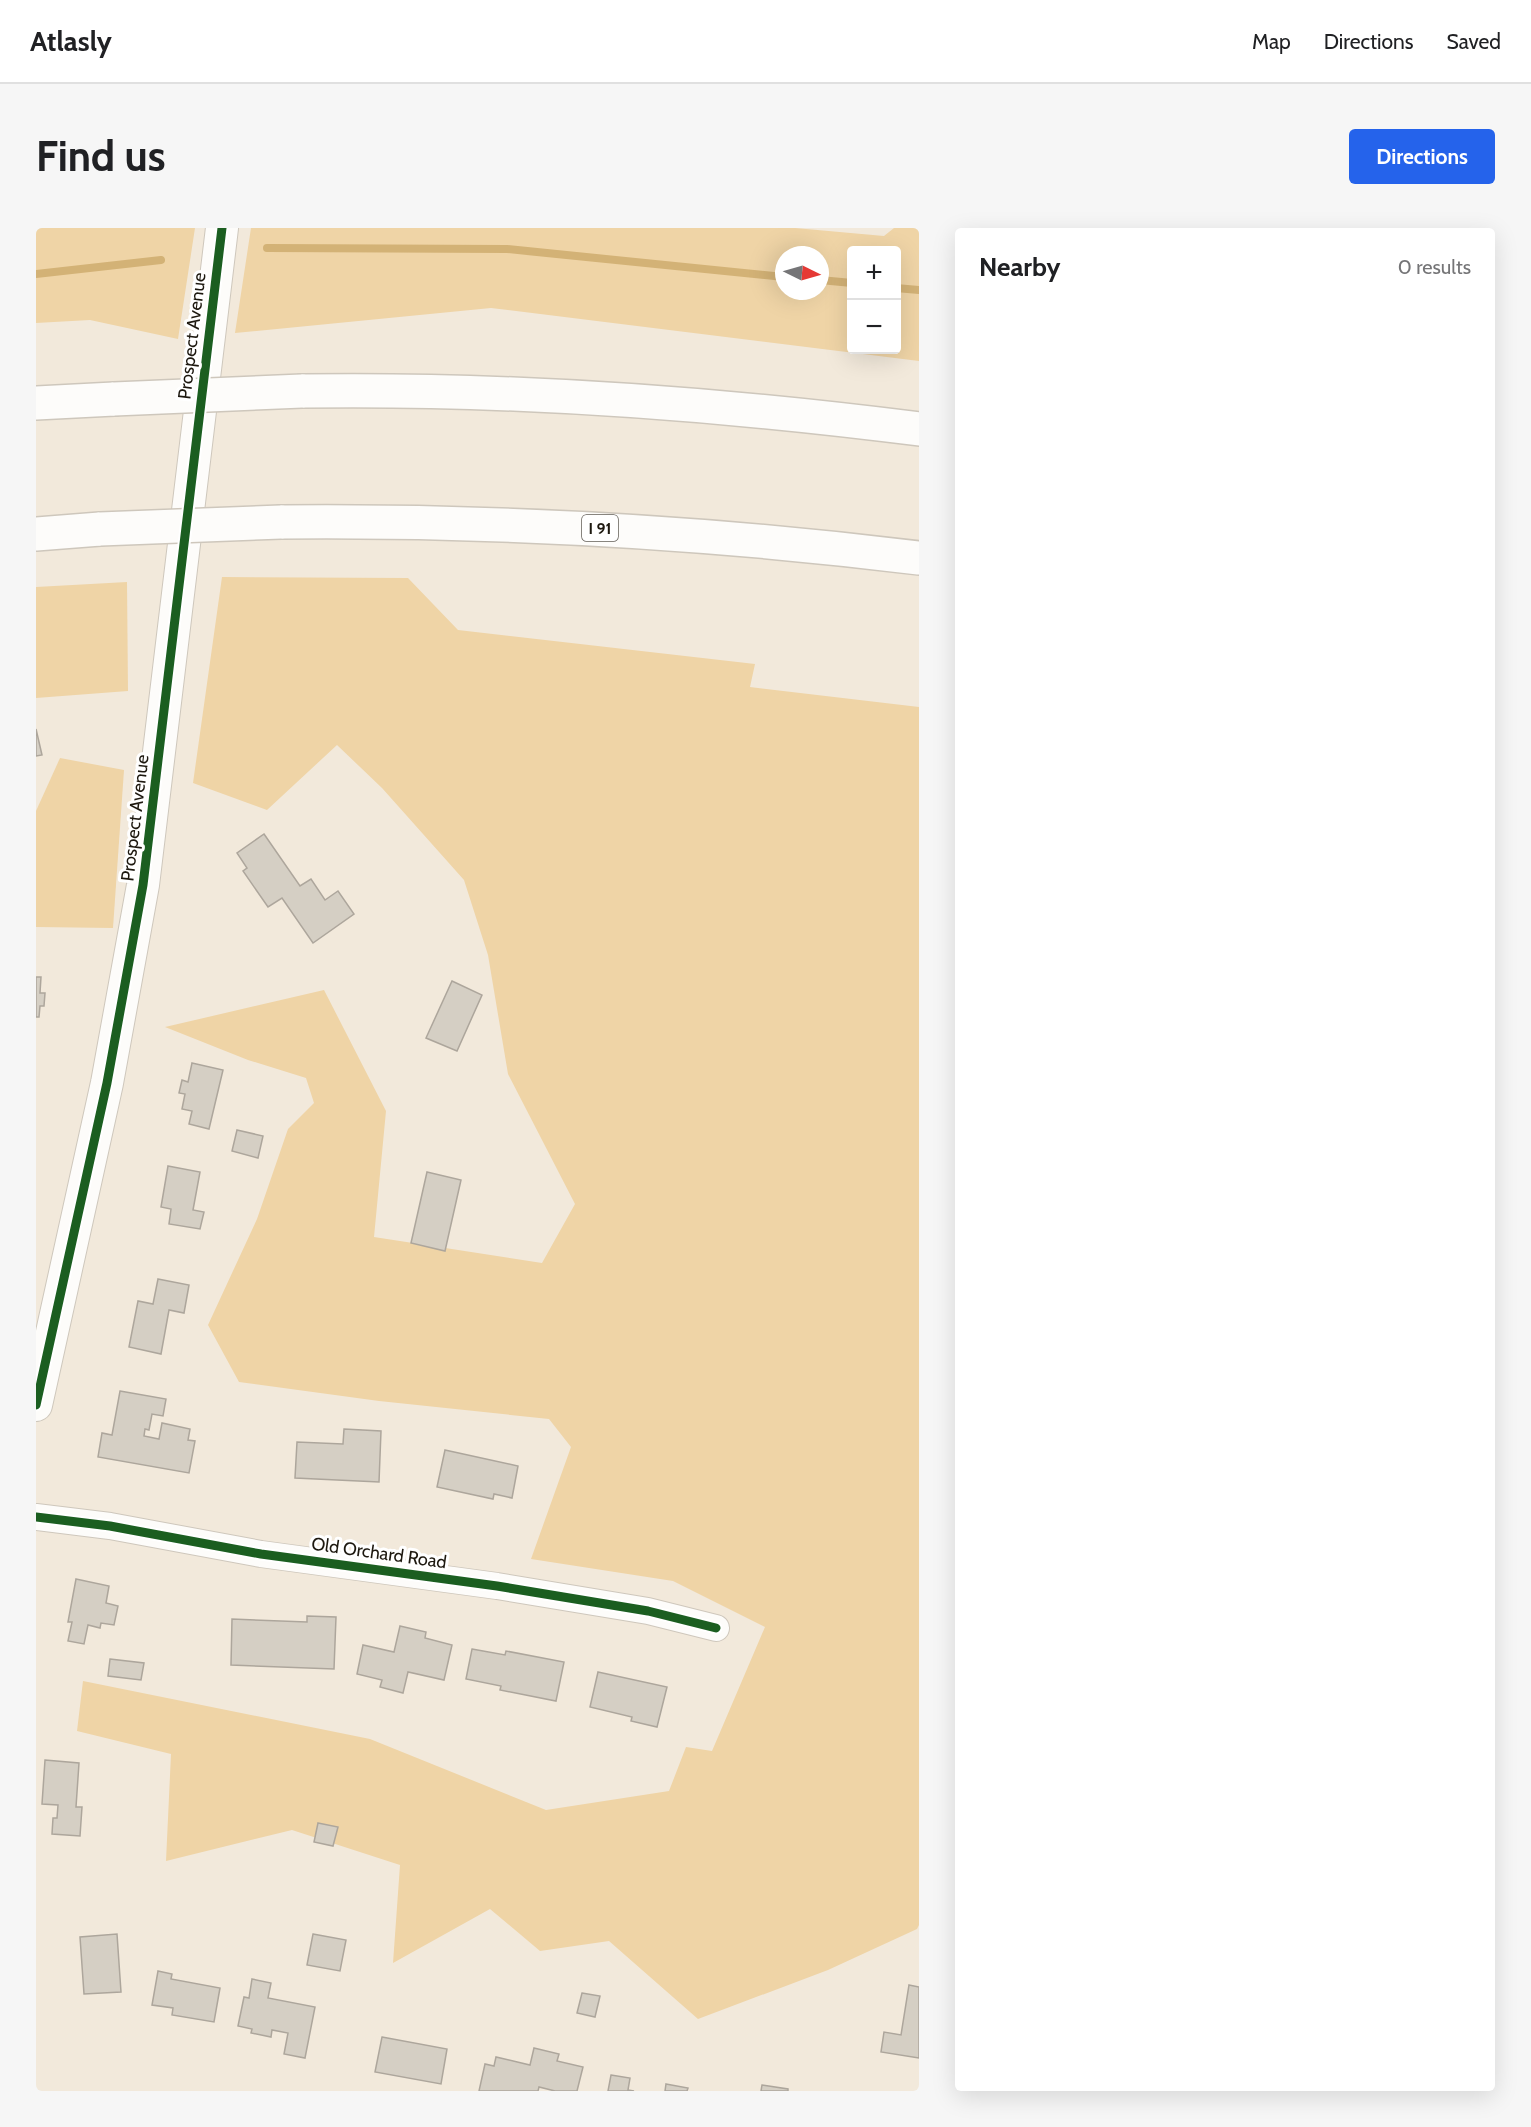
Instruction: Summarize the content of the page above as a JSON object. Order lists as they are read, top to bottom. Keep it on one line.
{"streets":{"highway":["I 91"],"street":["Prospect Avenue","Old Orchard Road"]},"north":"right","page":{"header":"Atlasly","nav":["Map","Directions","Saved"],"buttons":"Directions","title":"Find us","heading":["Nearby","0 results"],"map_buttons":["+","−"]}}
